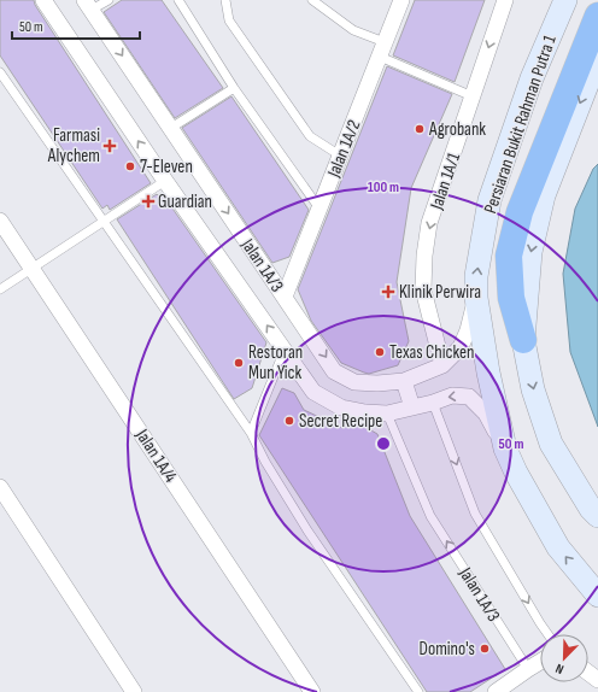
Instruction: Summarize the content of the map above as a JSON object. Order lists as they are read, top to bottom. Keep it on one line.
{"streets":{"main road":["Persiaran Bukit Rahman Putra 1"],"street":["Jalan 1A/2","Jalan 1A/1","Jalan 1A/3","Jalan 1A/4"]},"crossings":[["Persiaran Bukit Rahman Putra 1","Jalan 1A/3"],["Jalan 1A/2","Jalan 1A/3"],["Jalan 1A/1","Jalan 1A/3"]],"one_way":["Jalan 1A/1"],"places":{"other":["Agrobank","7-Eleven","Texas Chicken","Restoran Mun Yick","Secret Recipe","Domino's"],"health":["Farmasi Alychem","Guardian","Klinik Perwira"]},"scale_bar":"50 m","north":"bottom left","rings":["100 m","50 m"]}
